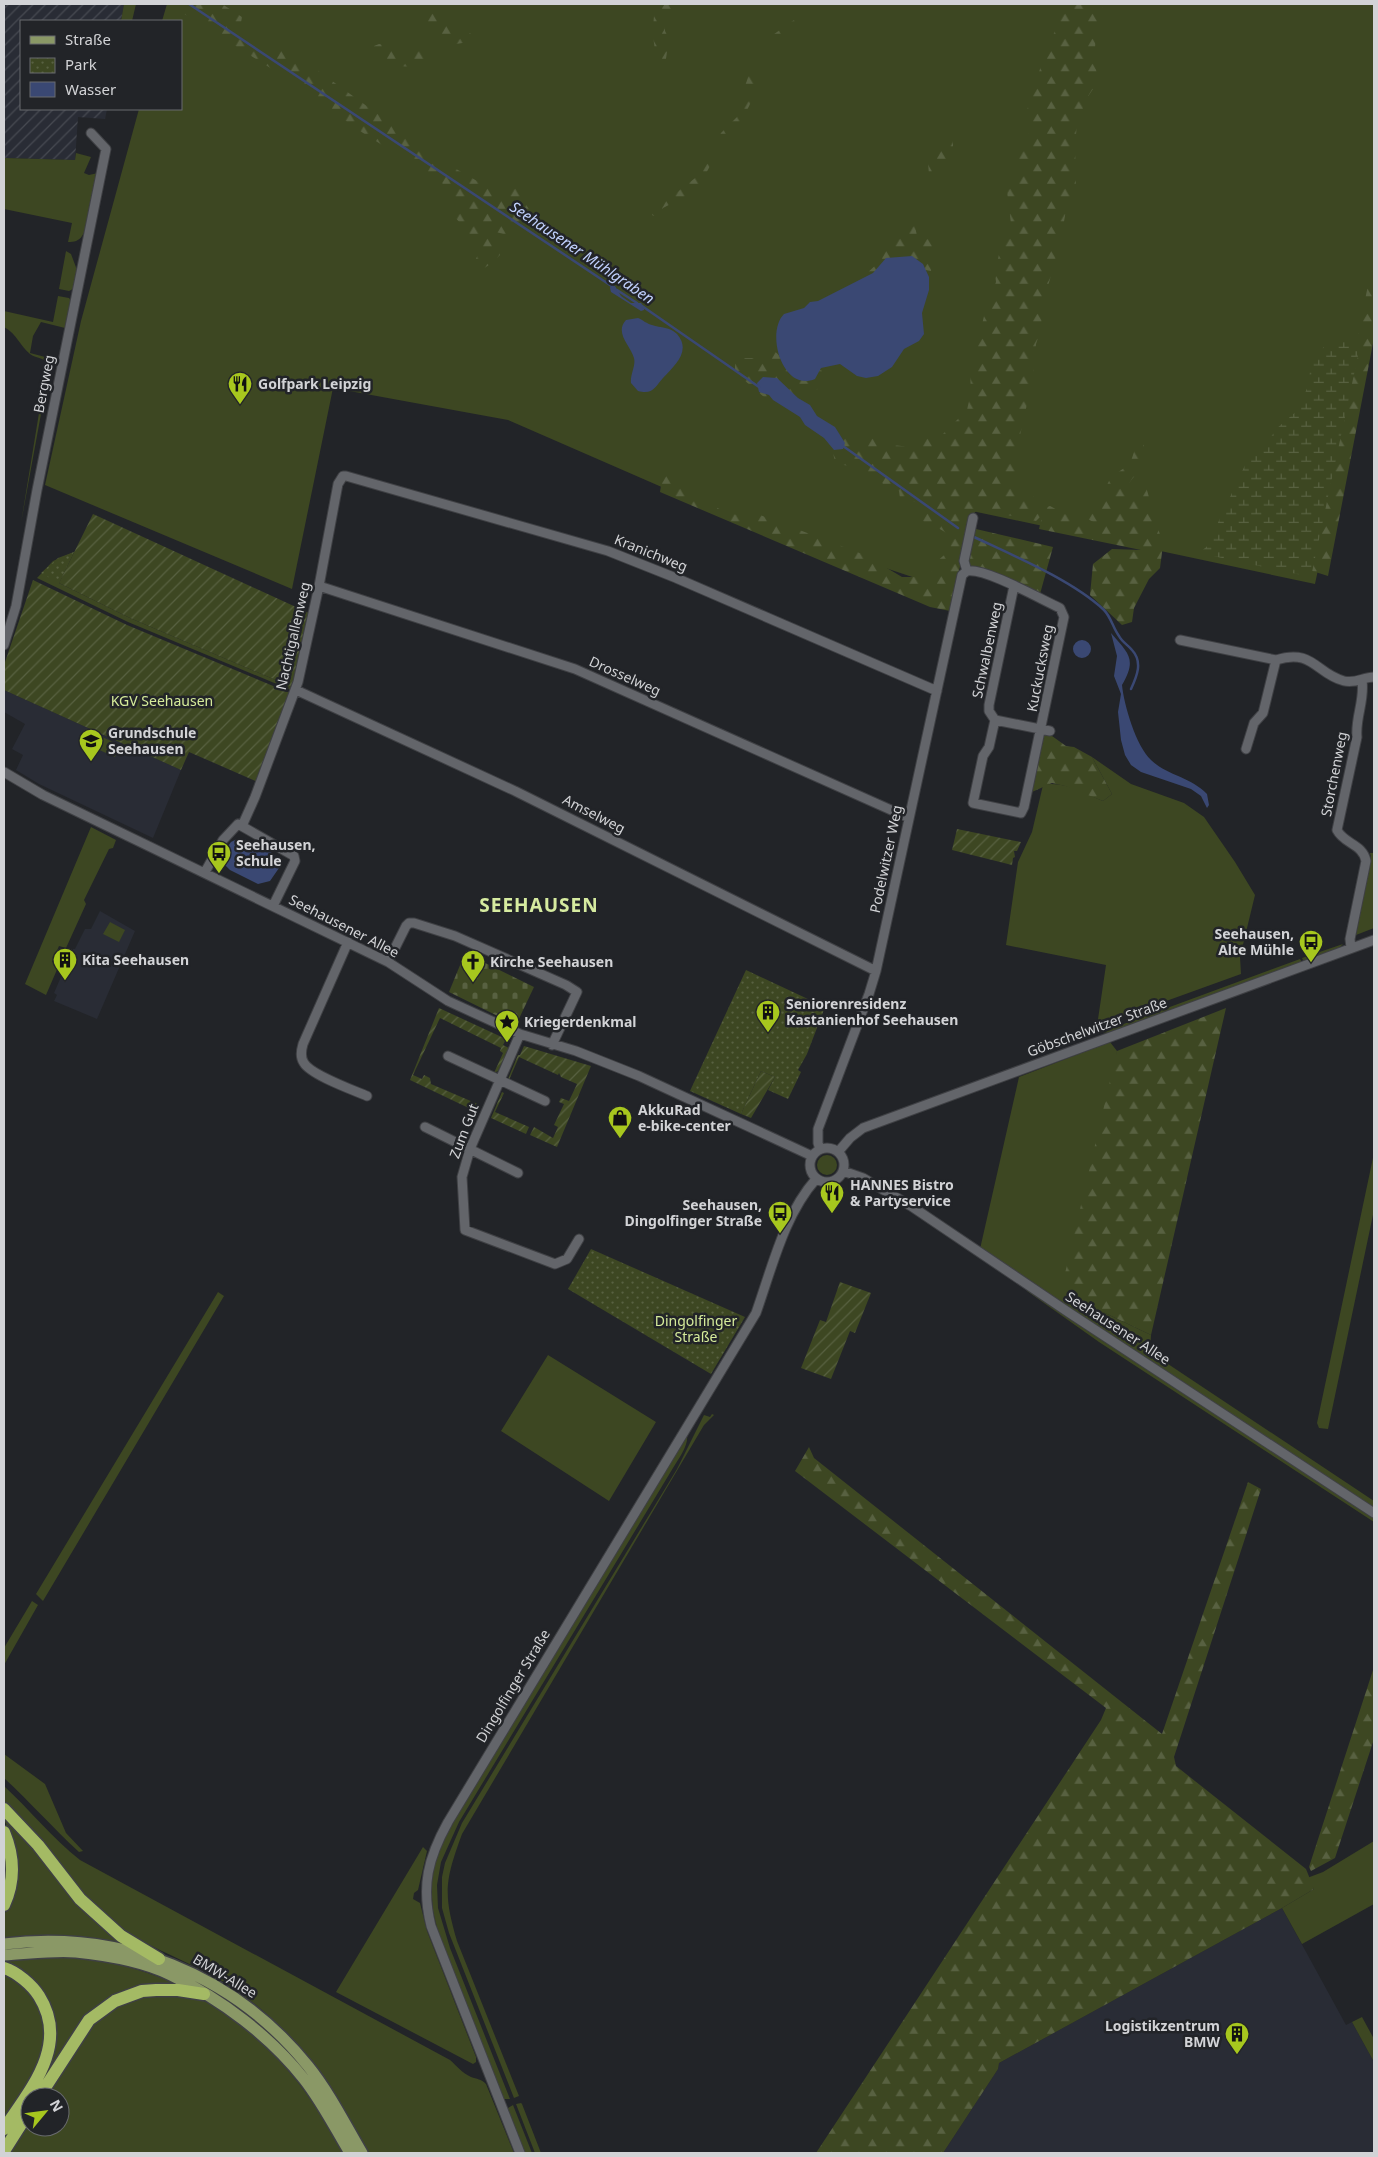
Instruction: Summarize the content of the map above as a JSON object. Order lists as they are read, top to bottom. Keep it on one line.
{"streets":{"main road":["BMW-Allee"],"street":["Bergweg","Kranichweg","Nachtigallenweg","Schwalbenweg","Kuckucksweg","Drosselweg","Storchenweg","Amselweg","Podelwitzer Weg","Seehausener Allee","Göbschelwitzer Straße","Zum Gut","Dingolfinger Straße"]},"crossings":[["Kranichweg","Nachtigallenweg"],["Kranichweg","Podelwitzer Weg"],["Nachtigallenweg","Drosselweg"],["Nachtigallenweg","Amselweg"],["Nachtigallenweg","Seehausener Allee"],["Schwalbenweg","Kuckucksweg"],["Drosselweg","Podelwitzer Weg"],["Storchenweg","Göbschelwitzer Straße"],["Amselweg","Podelwitzer Weg"],["Podelwitzer Weg","Seehausener Allee"],["Podelwitzer Weg","Göbschelwitzer Straße"],["Podelwitzer Weg","Dingolfinger Straße"],["Seehausener Allee","Göbschelwitzer Straße"],["Seehausener Allee","Zum Gut"],["Seehausener Allee","Dingolfinger Straße"],["Göbschelwitzer Straße","Dingolfinger Straße"]],"districts":["SEEHAUSEN"],"water":["Seehausener Mühlgraben"],"parks":["KGV Seehausen","Dingolfinger Straße"],"places":{"restaurant":["Golfpark Leipzig","HANNES Bistro & Partyservice"],"school or university":["Grundschule Seehausen"],"bus stop":["Seehausen, Schule","Seehausen, Alte Mühle","Seehausen, Dingolfinger Straße"],"building":["Kita Seehausen","Seniorenresidenz Kastanienhof Seehausen","Logistikzentrum BMW"],"church":["Kirche Seehausen"],"place":["Kriegerdenkmal"],"shop":["AkkuRad e-bike-center"]},"legend":["Straße","Park","Wasser"],"north":"top right"}
